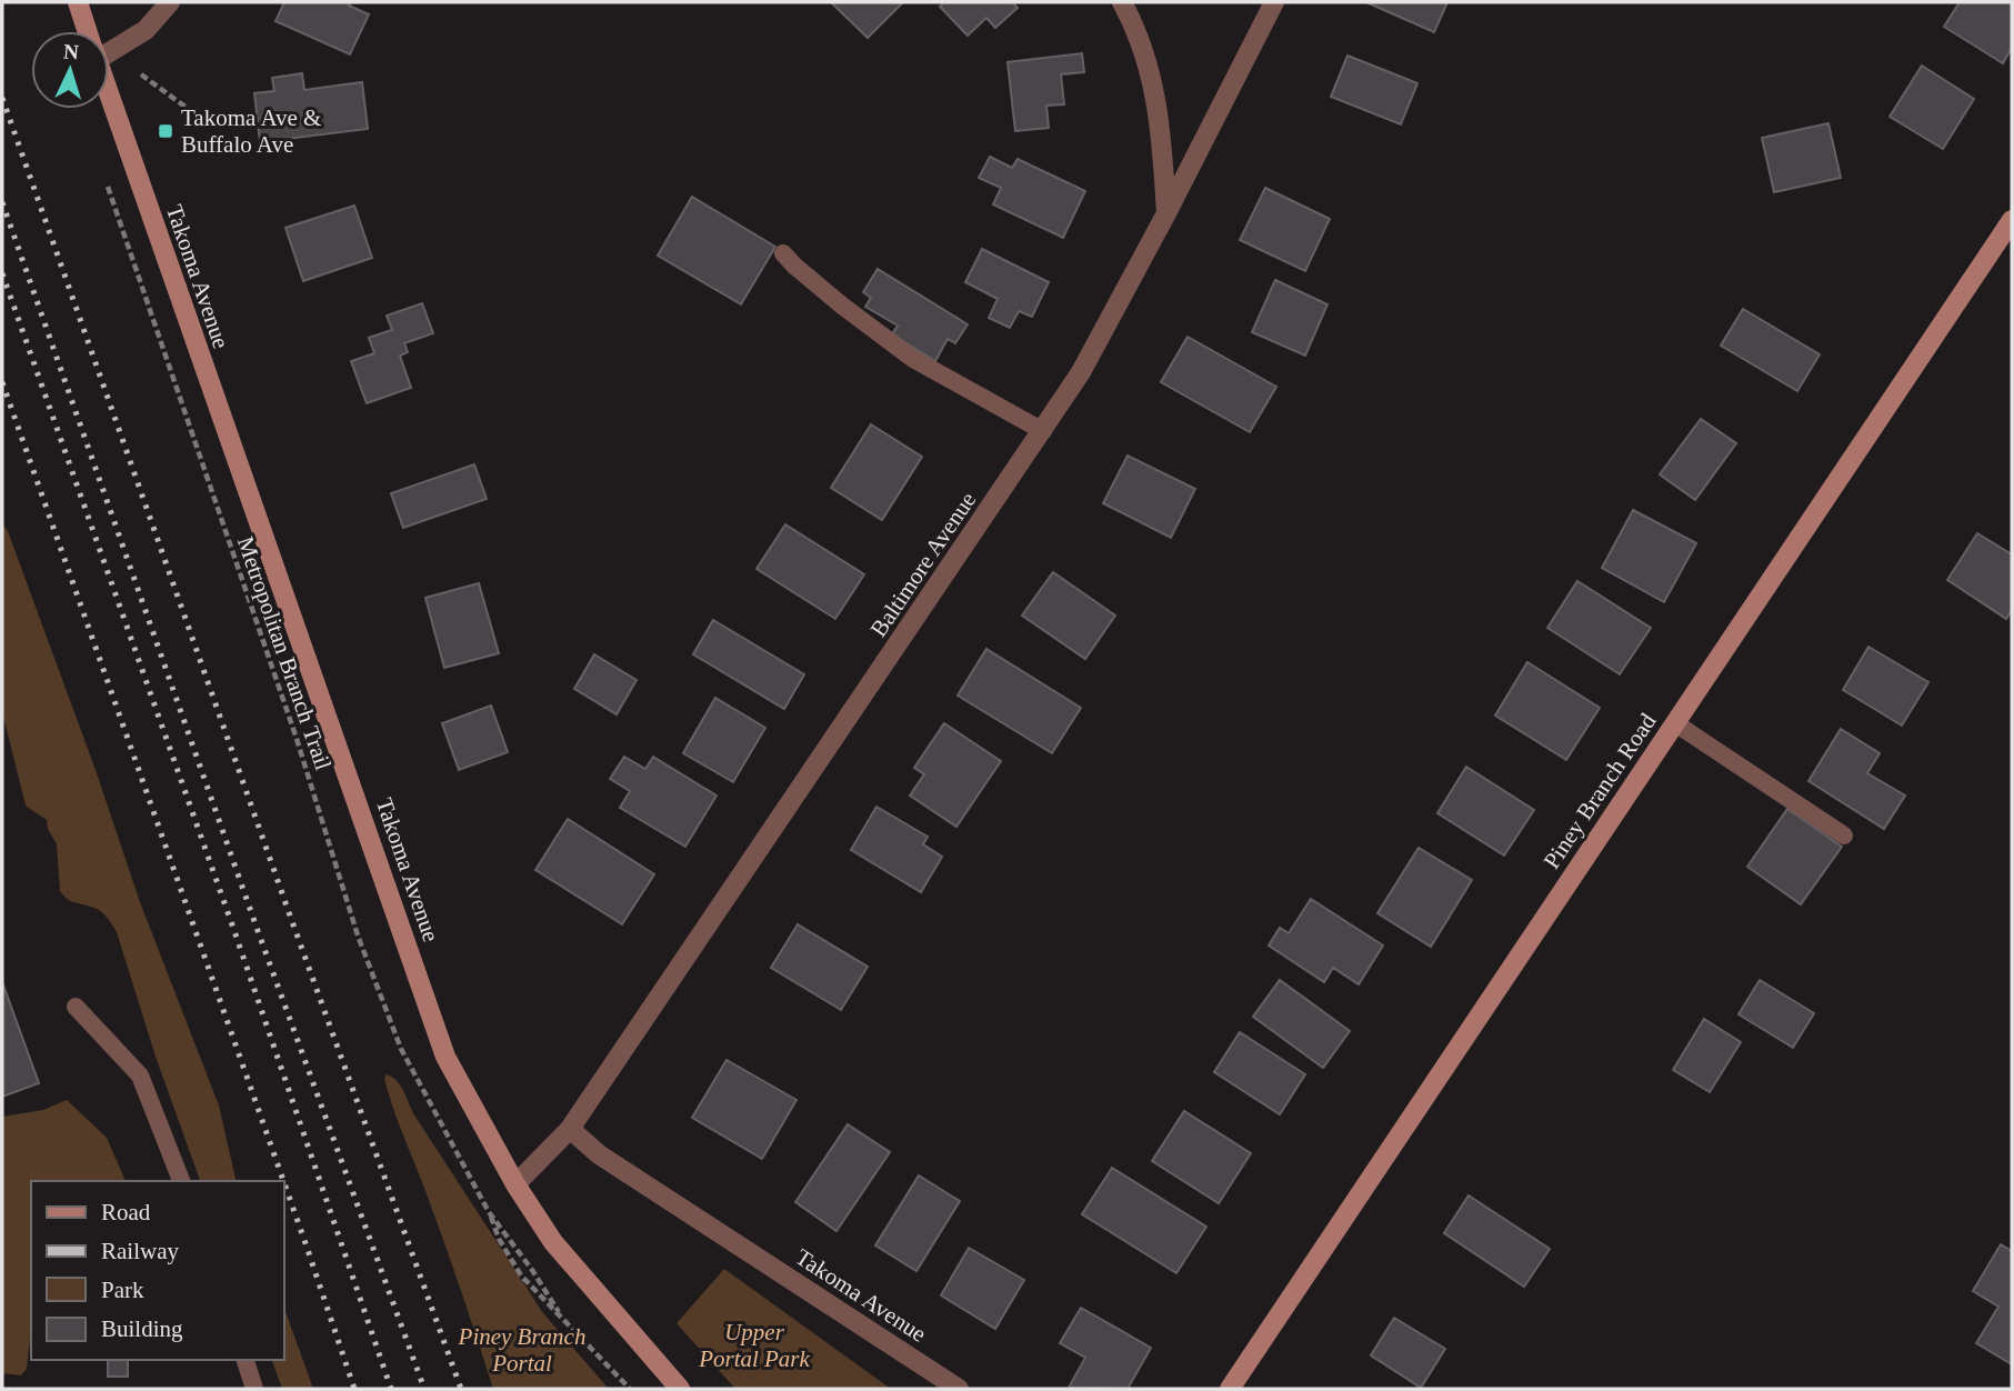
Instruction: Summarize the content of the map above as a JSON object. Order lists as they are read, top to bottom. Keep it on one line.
{"streets":{"street":["Takoma Avenue","Baltimore Avenue","Piney Branch Road"],"path":["Metropolitan Branch Trail"]},"crossings":[["Takoma Avenue","Baltimore Avenue"]],"parks":["Upper Portal Park","Piney Branch Portal"],"places":{"transit":["Takoma Ave & Buffalo Ave"]},"legend":["Road","Railway","Park","Building"],"north":"top"}
